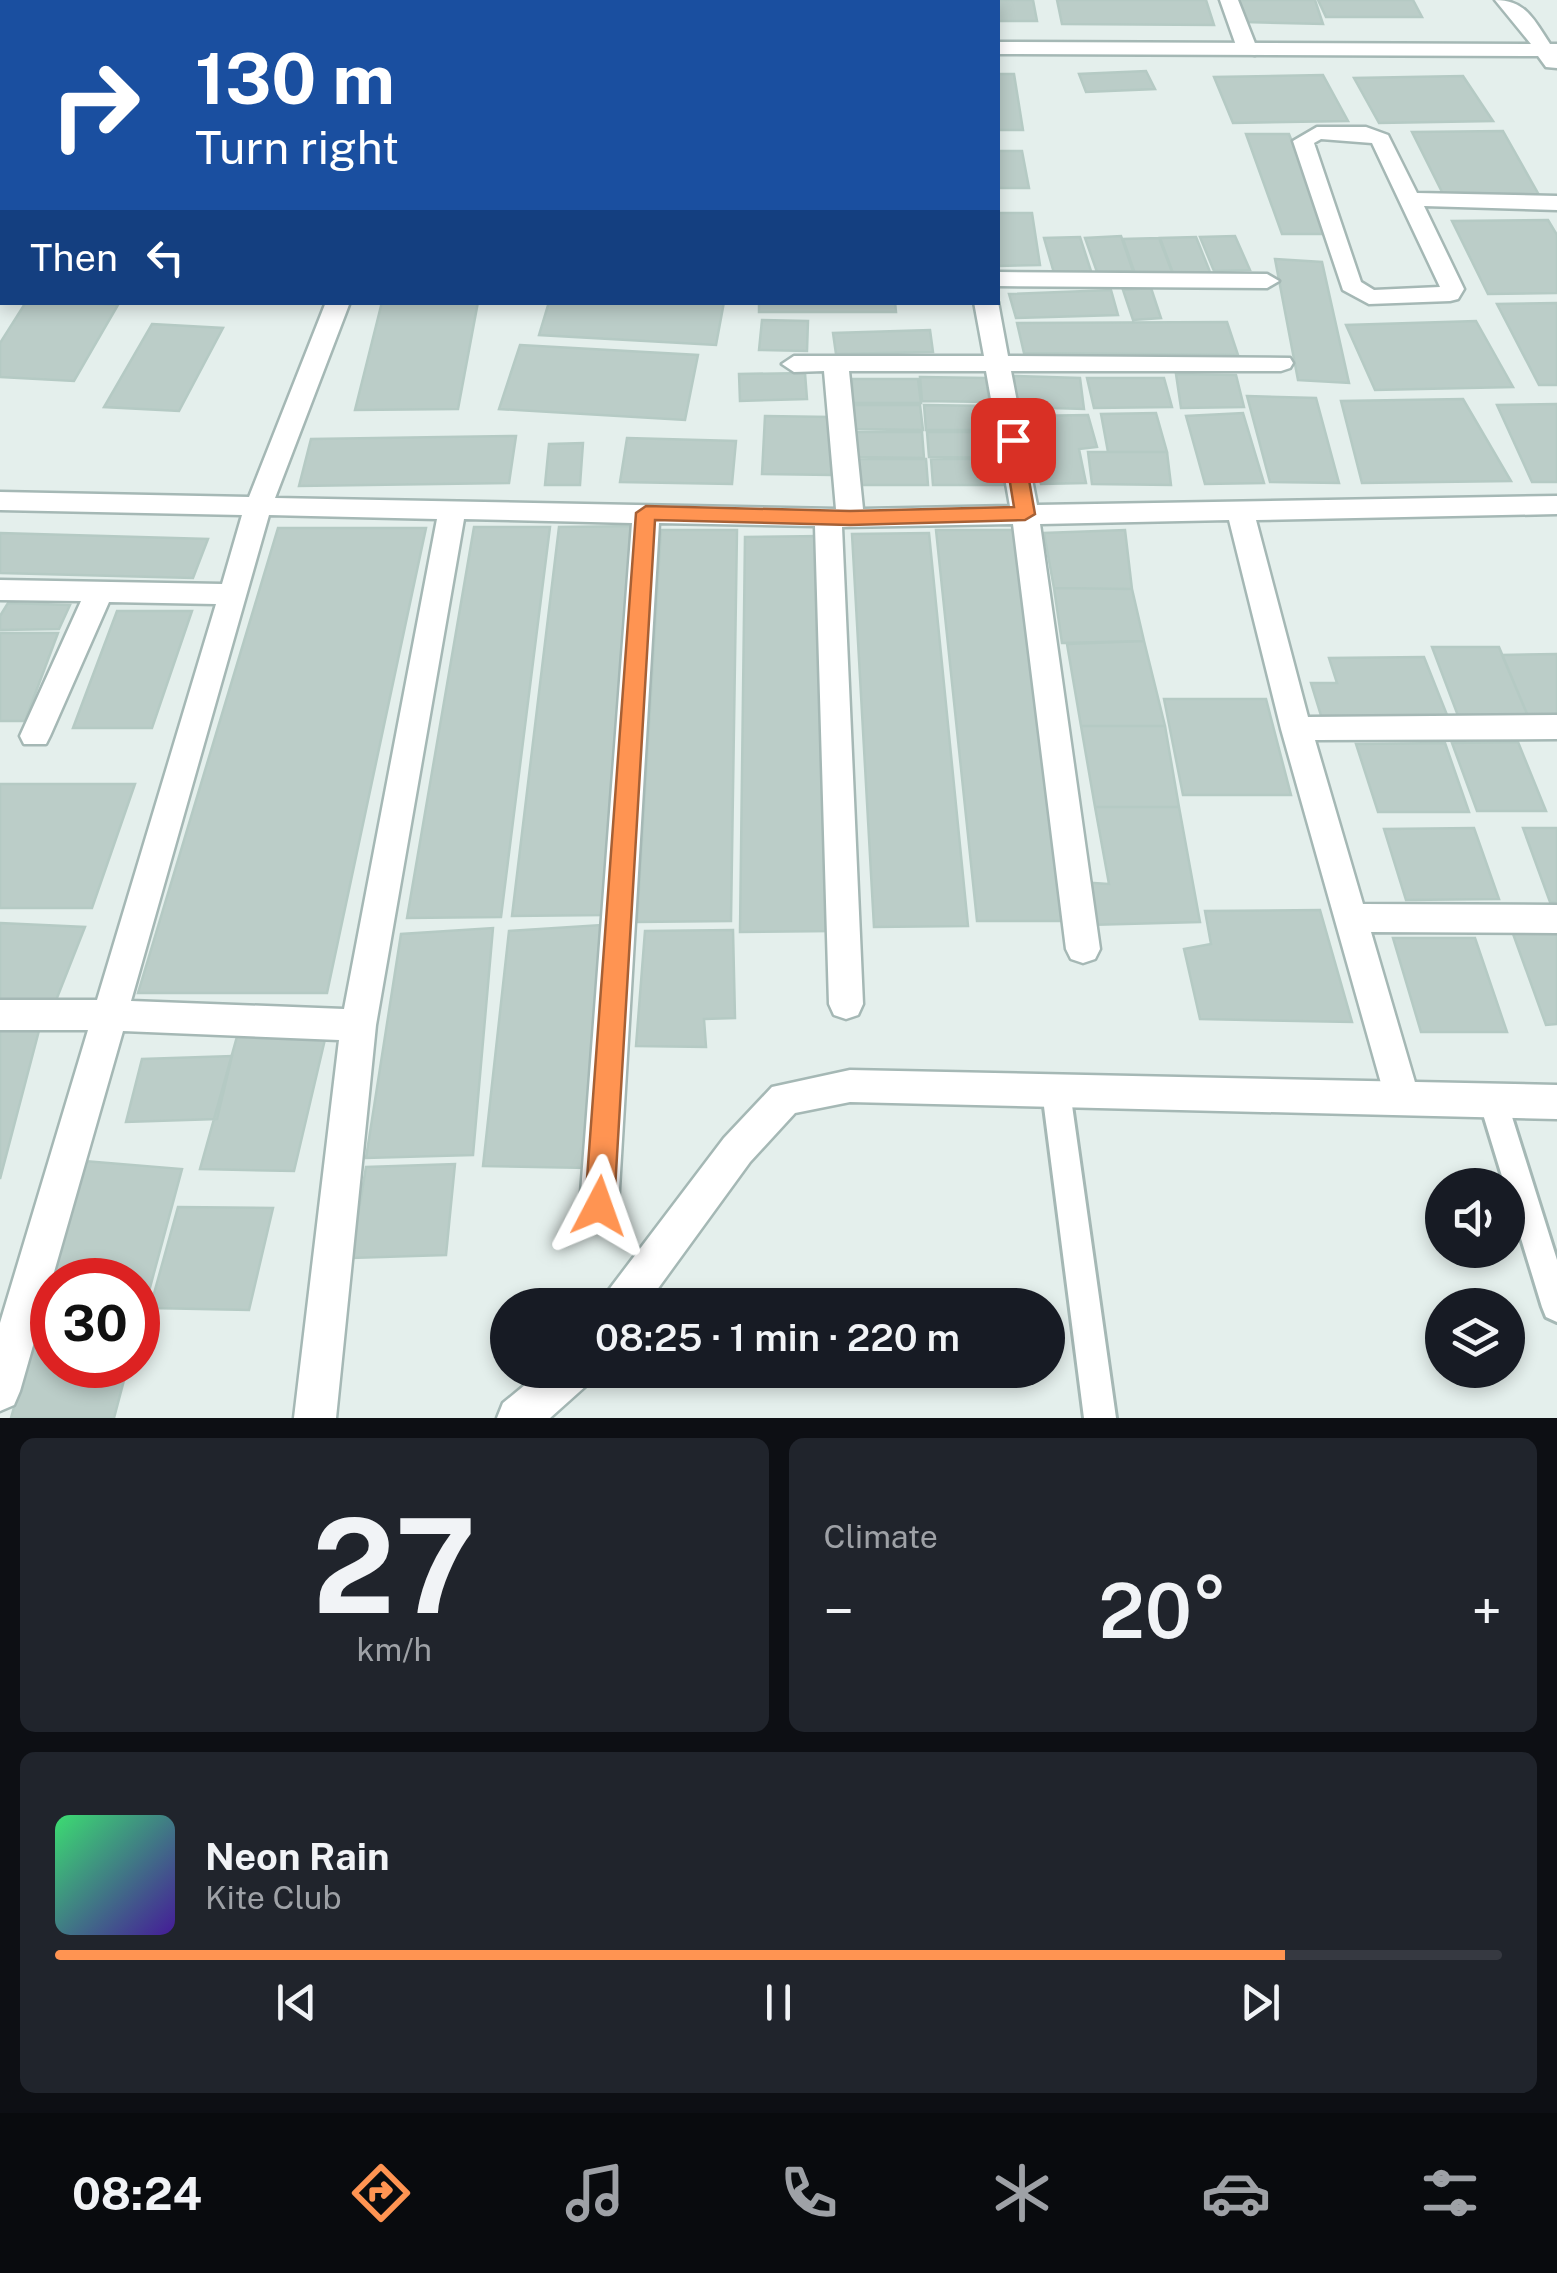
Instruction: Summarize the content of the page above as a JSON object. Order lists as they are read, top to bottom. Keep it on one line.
{"page":{"turn":["130 m","Turn right"],"then":"Then","limit":"30","trip":"08:25 · 1 min · 220 m","tile":[["27","km/h"],"Climate"],"heat":["−","20°","+"],"song":["Neon Rain","Kite Club"],"tabs":"08:24"}}
